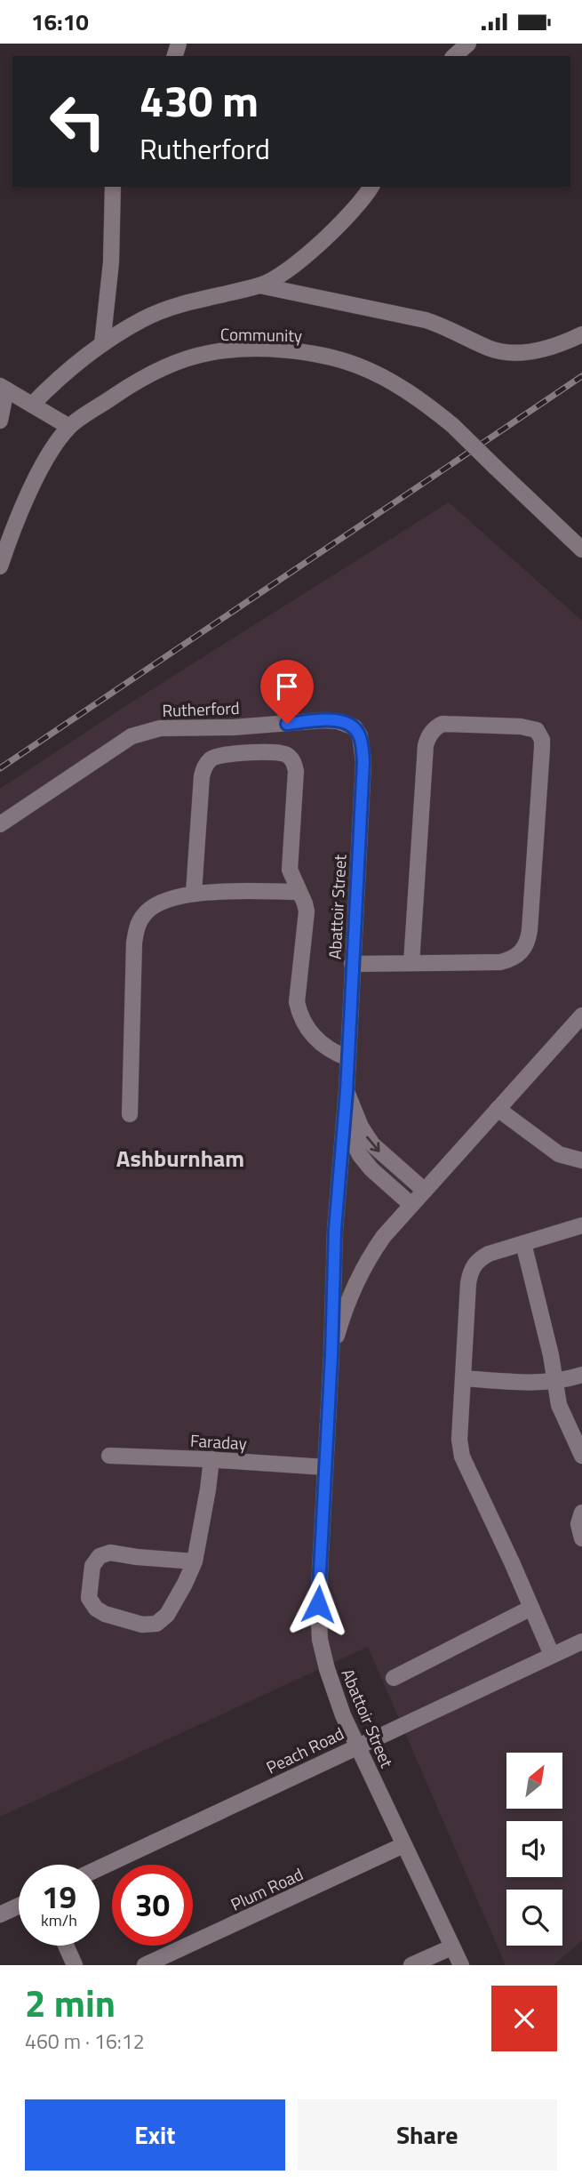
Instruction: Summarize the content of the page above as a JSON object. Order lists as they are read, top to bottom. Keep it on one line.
{"streets":{"street":["Community","Rutherford","Abattoir Street","Faraday","Peach Road","Plum Road"]},"crossings":[["Rutherford","Abattoir Street"],["Abattoir Street","Faraday"],["Abattoir Street","Peach Road"],["Abattoir Street","Plum Road"]],"districts":["Ashburnham"],"north":"top right","page":{"status":"16:10","turn":["430 m","Rutherford"],"speed":"19 km/h","limit":"30","heading":["2 min","460 m · 16:12"],"buttons":["Exit","Share"]}}
